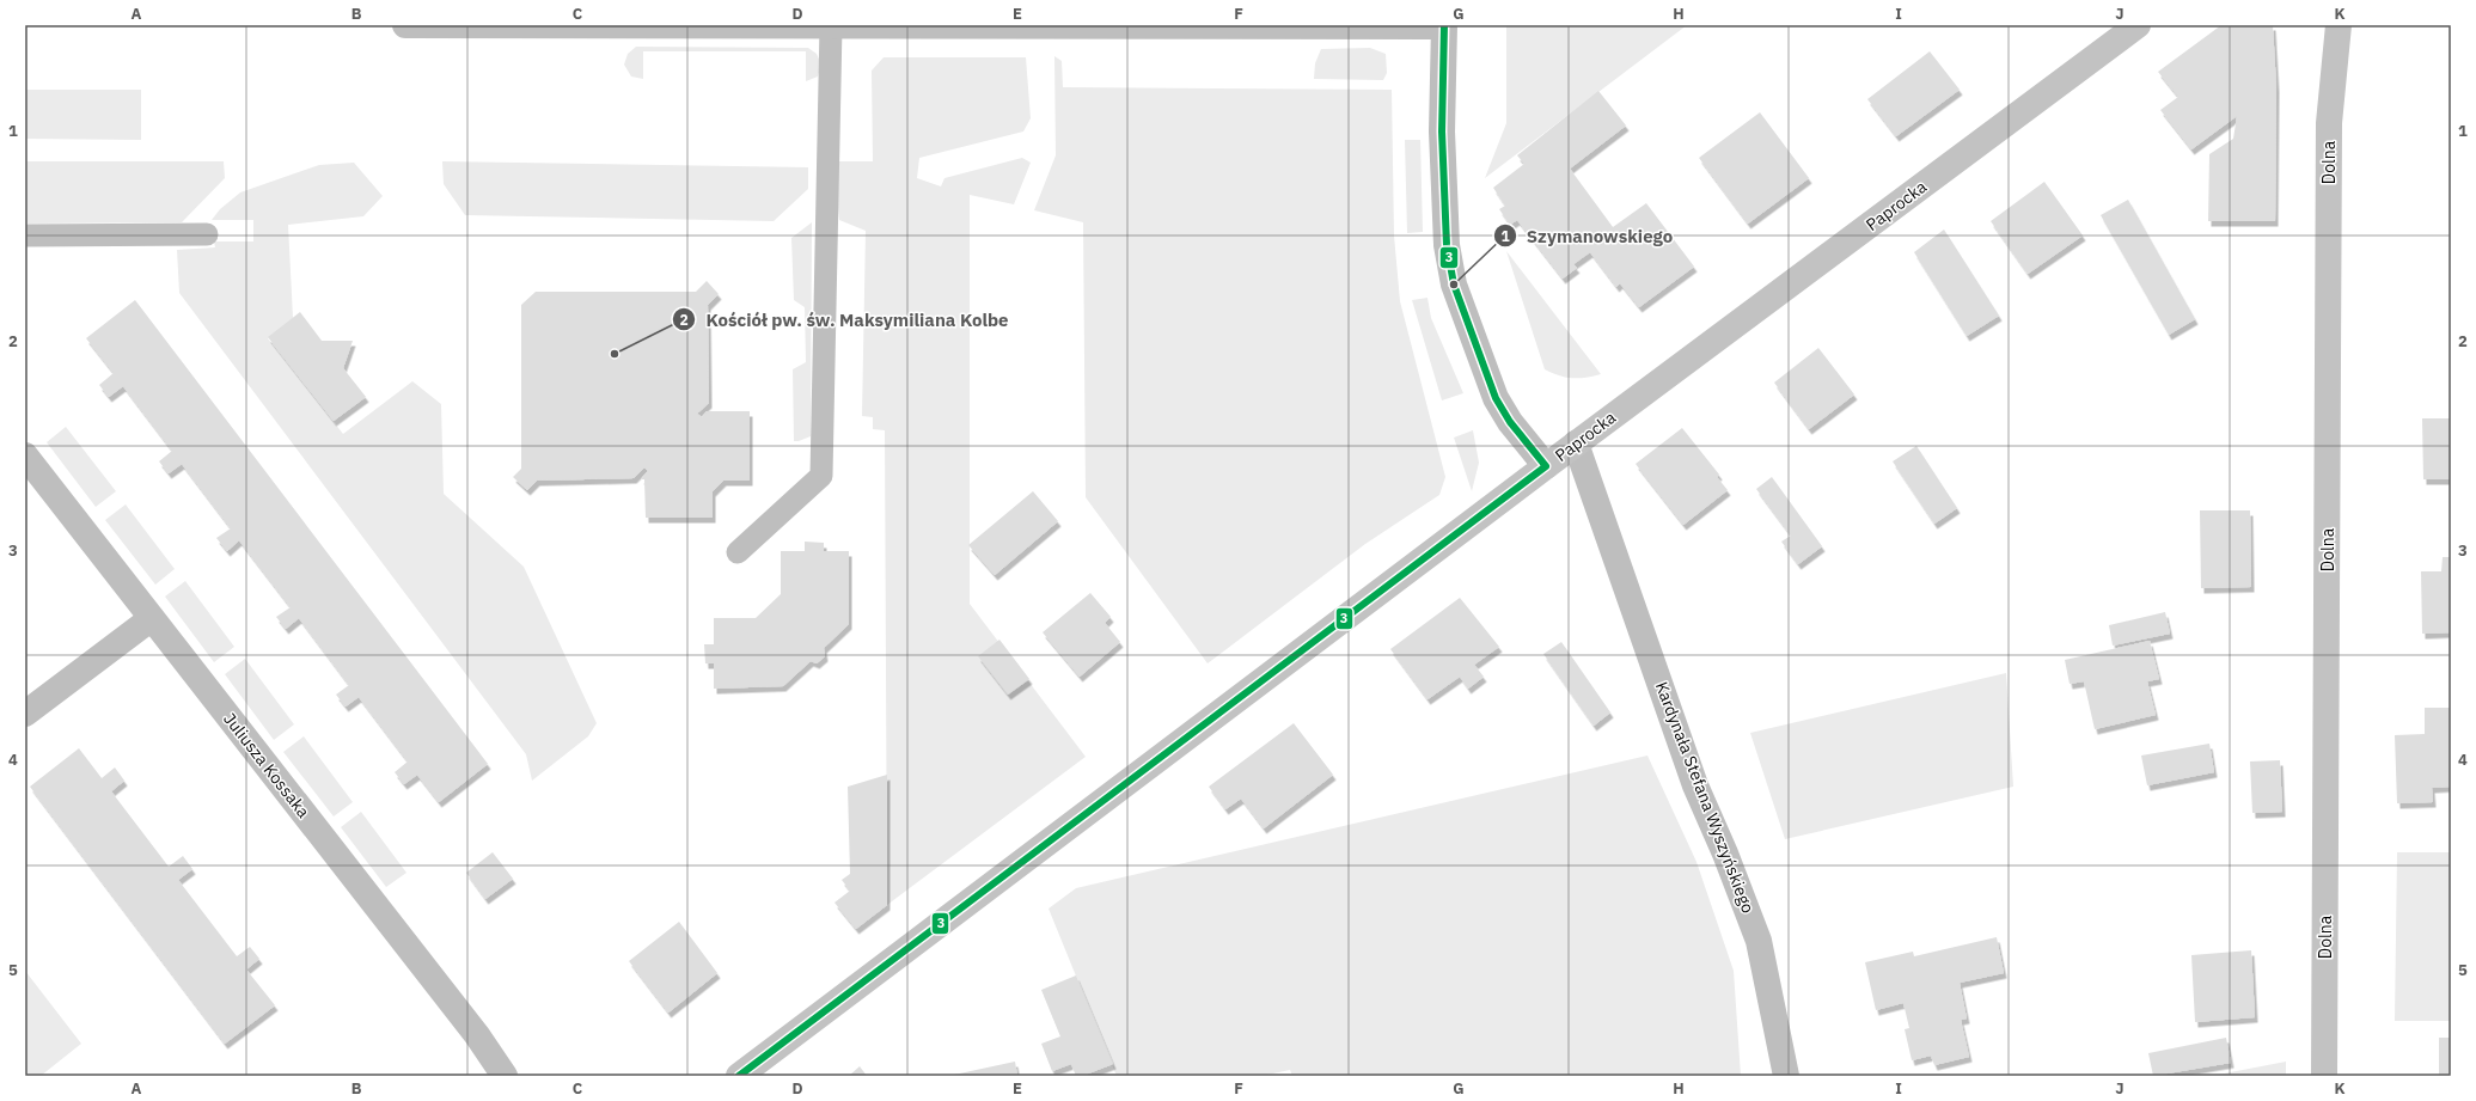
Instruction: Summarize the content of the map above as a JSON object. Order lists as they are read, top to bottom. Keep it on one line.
{"streets":{"street":["Dolna","Paprocka","Juliusza Kossaka","Kardynała Stefana Wyszyńskiego"]},"crossings":[["Paprocka","Kardynała Stefana Wyszyńskiego"]],"places":["Szymanowskiego","Kościół pw. św. Maksymiliana Kolbe"],"lines":["transit line 3"],"grid":{"columns":["A","B","C","D","E","F","G","H","I","J","K"],"rows":["1","2","3","4","5"]}}
